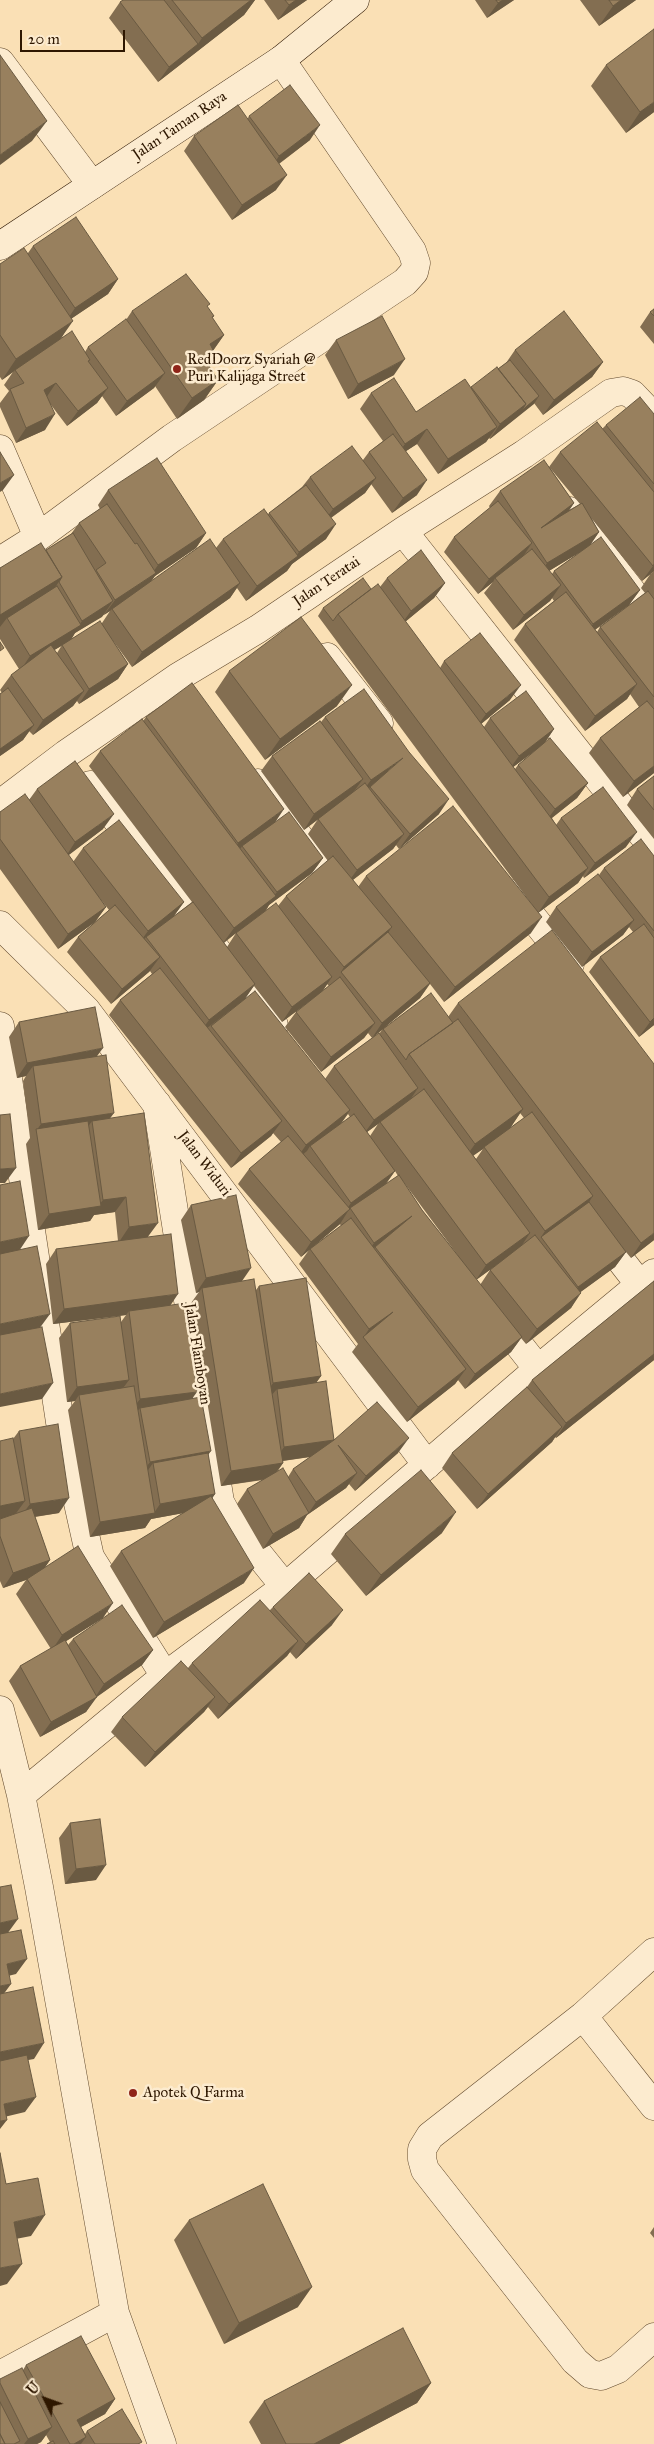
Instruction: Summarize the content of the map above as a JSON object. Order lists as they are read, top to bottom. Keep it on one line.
{"streets":{"street":["Jalan Taman Raya","Jalan Teratai","Jalan Widuri","Jalan Flamboyan"]},"crossings":[["Jalan Widuri","Jalan Flamboyan"]],"places":["RedDoorz Syariah @ Puri Kalijaga Street","Apotek Q Farma"],"scale_bar":"20 m","north":"top left"}
